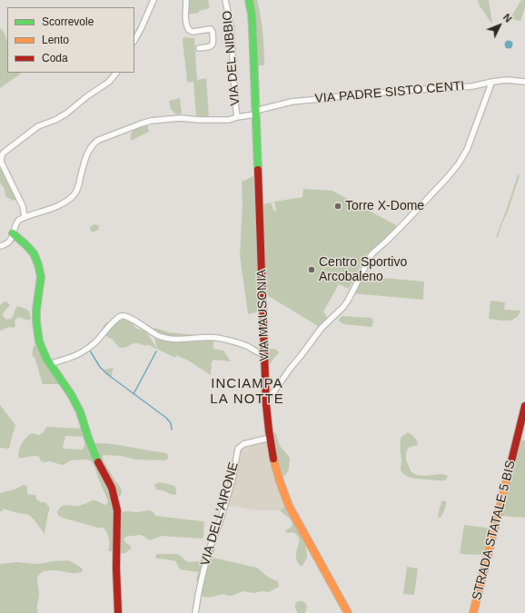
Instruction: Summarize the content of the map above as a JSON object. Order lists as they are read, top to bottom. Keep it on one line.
{"streets":{"main road":["VIA MAUSONIA","STRADA STATALE 5 BIS"],"street":["VIA DEL NIBBIO","VIA PADRE SISTO CENTI","VIA DELL'AIRONE"]},"crossings":[["VIA DEL NIBBIO","VIA PADRE SISTO CENTI"],["VIA PADRE SISTO CENTI","VIA MAUSONIA"],["VIA MAUSONIA","VIA DELL'AIRONE"]],"districts":["INCIAMPA LA NOTTE"],"places":["Torre X-Dome","Centro Sportivo Arcobaleno"],"legend":["Scorrevole","Lento","Coda"],"north":"top right"}
